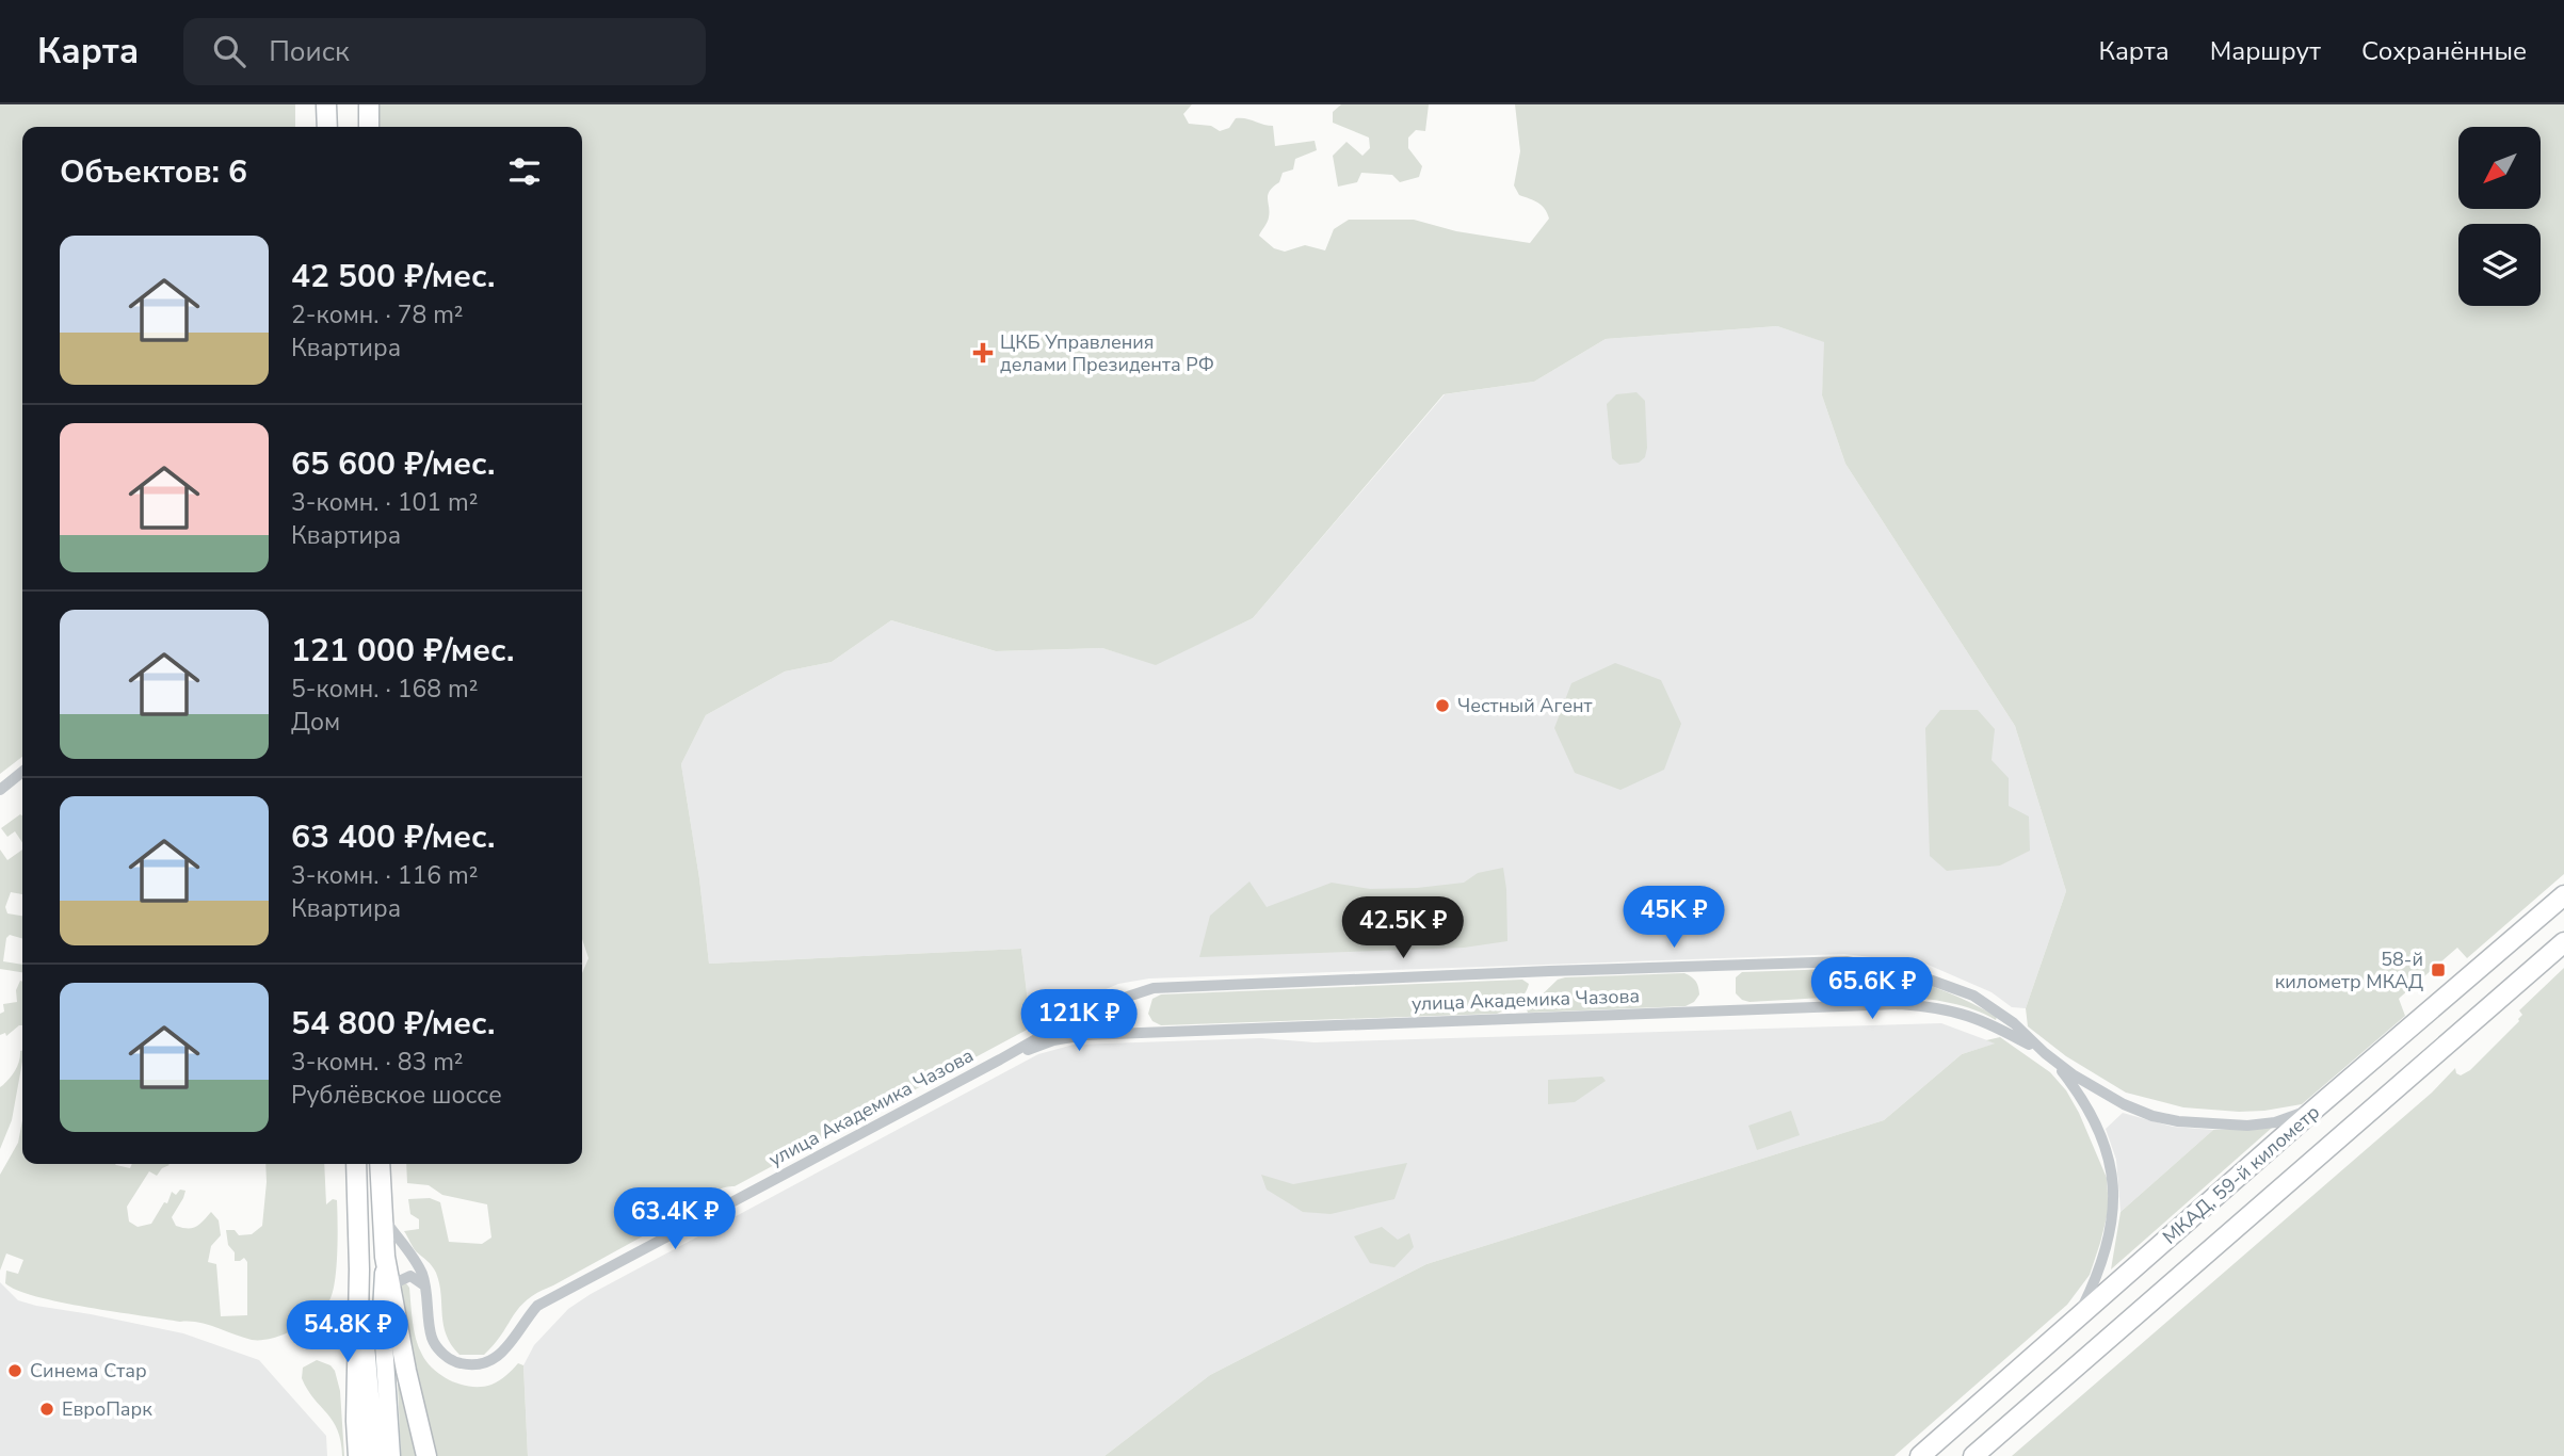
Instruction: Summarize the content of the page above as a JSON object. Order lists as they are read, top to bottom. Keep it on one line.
{"streets":{"main road":["МКАД, 59-й километр"],"street":["улица Академика Чазова"]},"crossings":[["улица Академика Чазова","МКАД, 59-й километр"]],"places":{"health":["ЦКБ Управления делами Президента РФ"],"other":["Честный Агент","Синема Стар","ЕвроПарк"],"transit":["58-й километр МКАД"]},"north":"bottom left","page":{"header":"Карта","search":"Поиск","nav":["Карта","Маршрут","Сохранённые"],"heading":"Объектов: 6","list":[{"name":"42 500 ₽/мес.","note":"2-комн. · 78 m² · Квартира"},{"name":"65 600 ₽/мес.","note":"3-комн. · 101 m² · Квартира"},{"name":"121 000 ₽/мес.","note":"5-комн. · 168 m² · Дом"},{"name":"63 400 ₽/мес.","note":"3-комн. · 116 m² · Квартира"},{"name":"54 800 ₽/мес.","note":"3-комн. · 83 m² · Рублёвское шоссе"}],"price":["45K ₽","42.5K ₽","65.6K ₽","121K ₽","63.4K ₽","54.8K ₽"]}}
